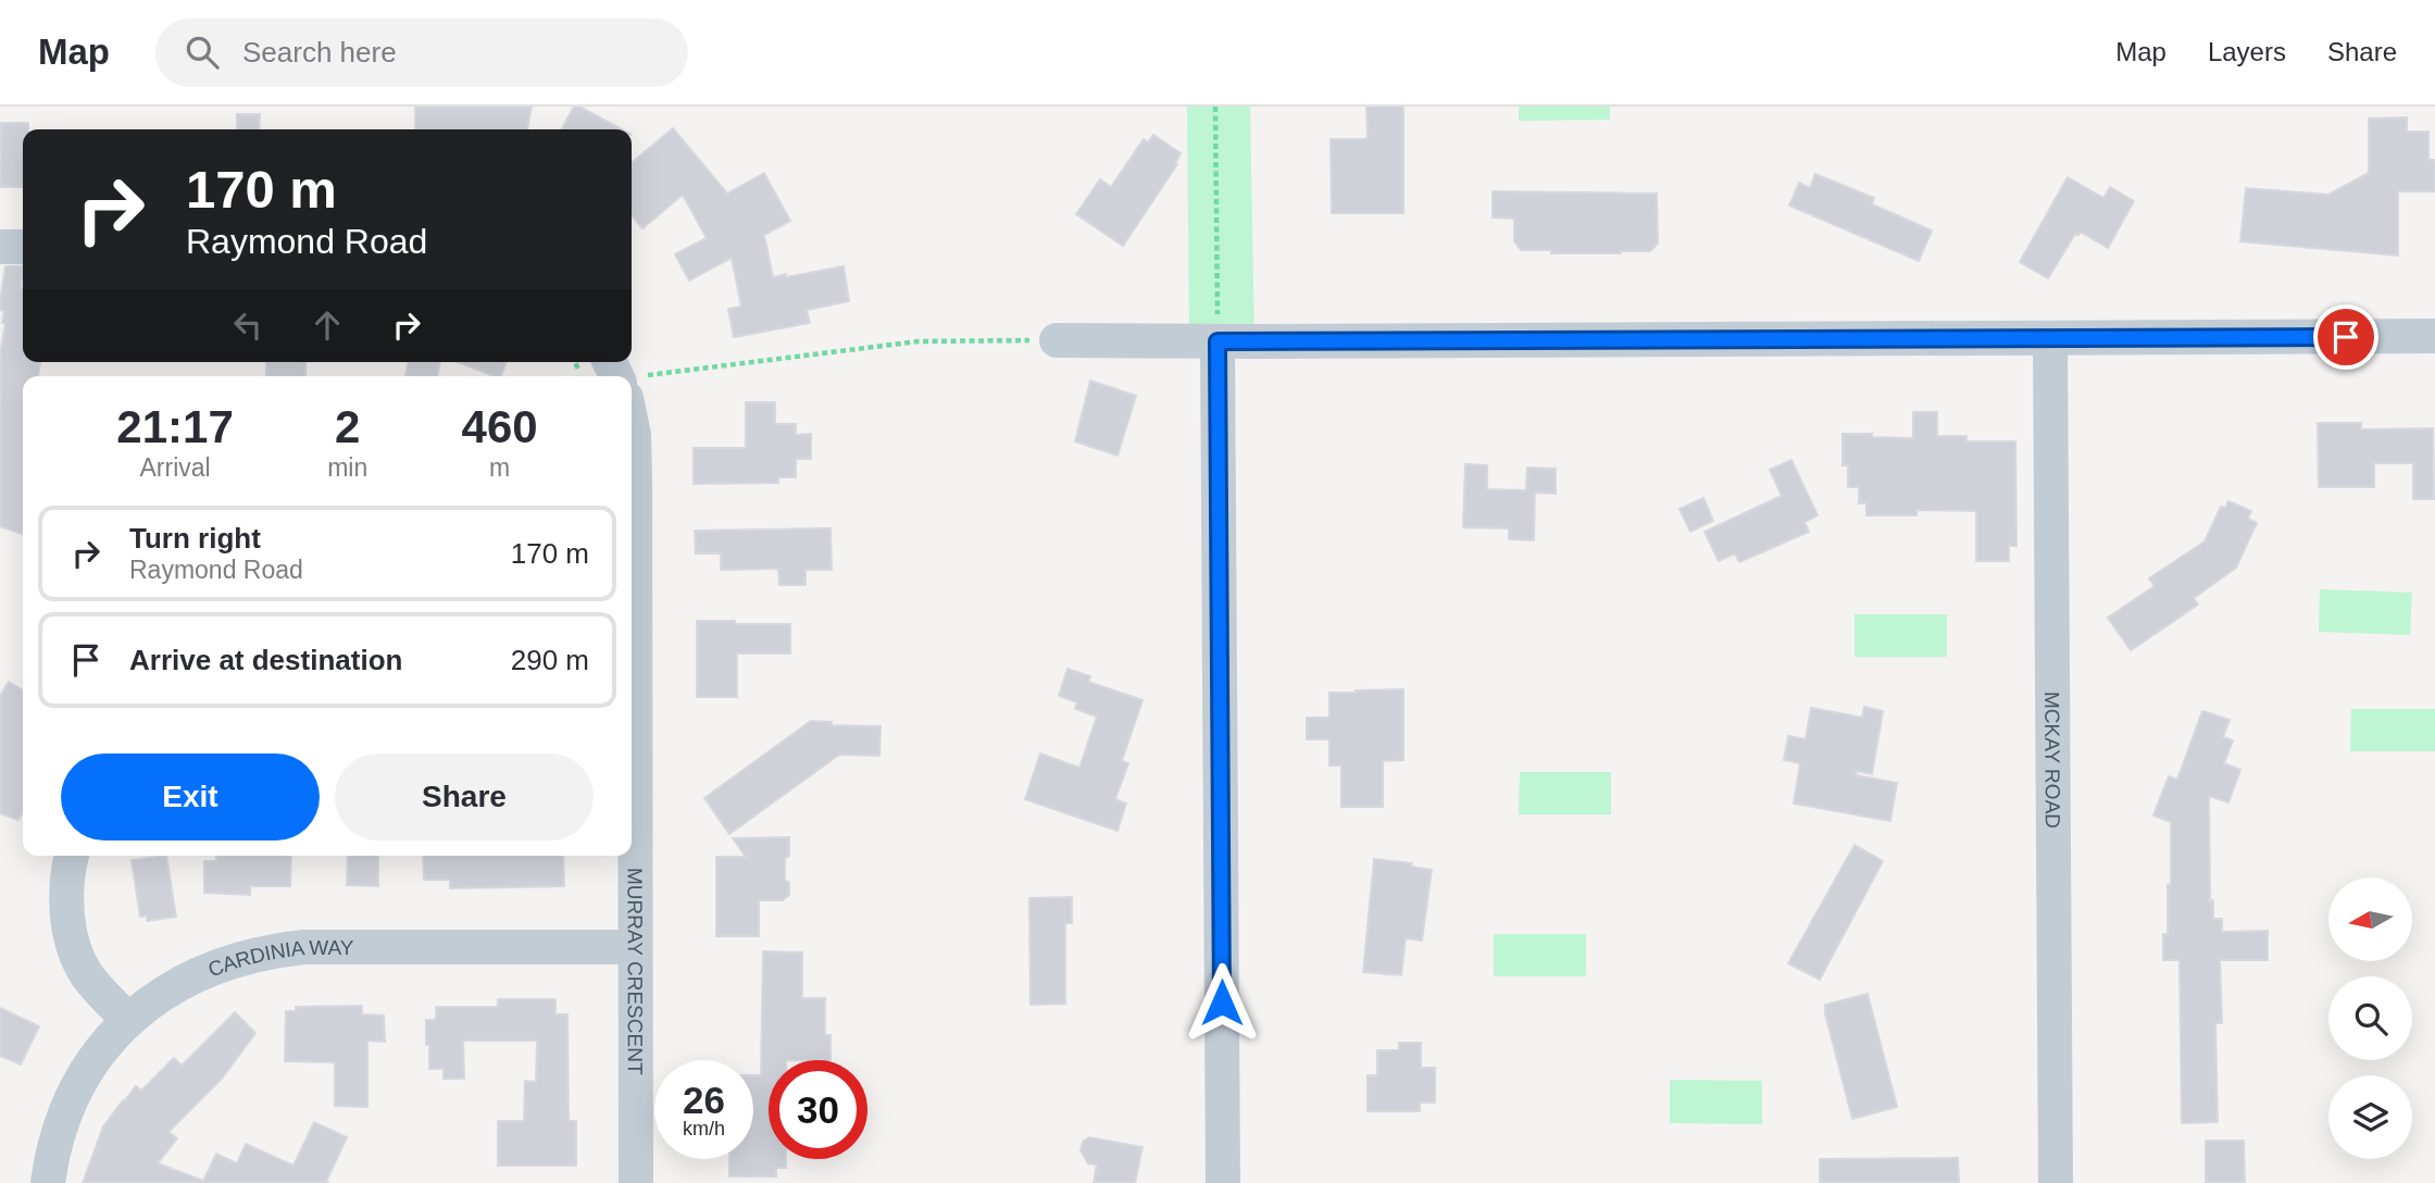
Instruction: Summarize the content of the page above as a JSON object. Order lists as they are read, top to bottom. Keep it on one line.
{"streets":{"street":["MCKAY ROAD","CARDINIA WAY","MURRAY CRESCENT"]},"crossings":[["CARDINIA WAY","MURRAY CRESCENT"]],"north":"left","page":{"header":"Map","search":"Search here","nav":["Map","Layers","Share"],"turn":["170 m","Raymond Road"],"eta":["21:17","Arrival","2","min","460","m"],"list":[{"name":"Turn right","note":"Raymond Road","value":"170 m"},{"name":"Arrive at destination","value":"290 m"}],"buttons":["Exit","Share"],"speed":"26 km/h","limit":"30"}}
